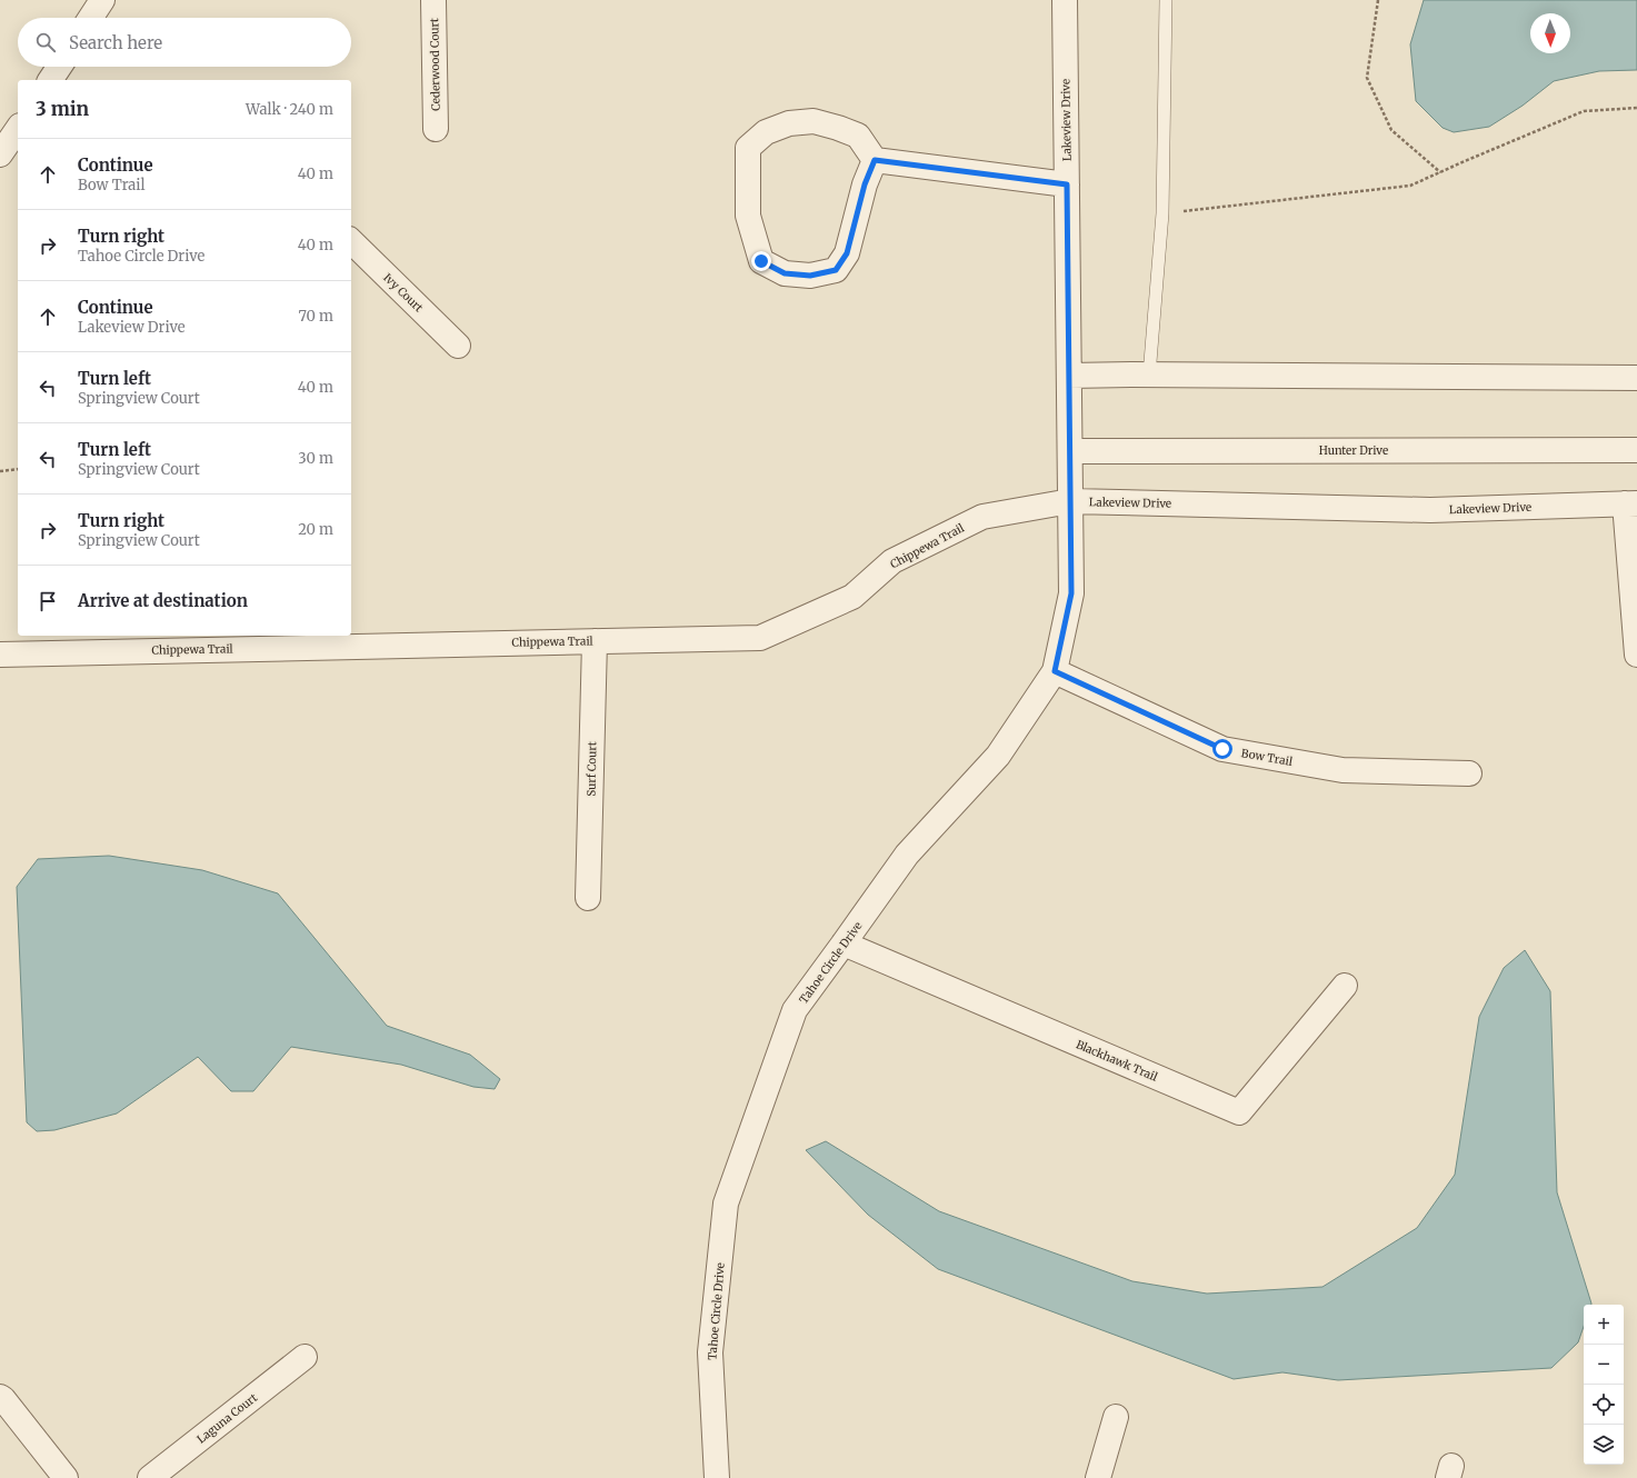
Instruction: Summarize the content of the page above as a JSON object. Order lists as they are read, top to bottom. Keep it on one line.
{"streets":{"street":["Cederwood Court","Lakeview Drive","Ivy Court","Hunter Drive","Chippewa Trail","Bow Trail","Surf Court","Tahoe Circle Drive","Blackhawk Trail","Laguna Court"]},"crossings":[["Lakeview Drive","Hunter Drive"],["Lakeview Drive","Chippewa Trail"],["Lakeview Drive","Tahoe Circle Drive"],["Chippewa Trail","Surf Court"],["Chippewa Trail","Tahoe Circle Drive"],["Bow Trail","Tahoe Circle Drive"],["Tahoe Circle Drive","Blackhawk Trail"]],"north":"bottom","page":{"search":"Search here","heading":["3 min","Walk · 240 m"],"list":[["Continue","Bow Trail","40 m"],["Turn right","Tahoe Circle Drive","40 m"],["Continue","Lakeview Drive","70 m"],["Turn left","Springview Court","40 m"],["Turn left","Springview Court","30 m"],["Turn right","Springview Court","20 m"],"Arrive at destination"],"map_buttons":["+","−"]}}
